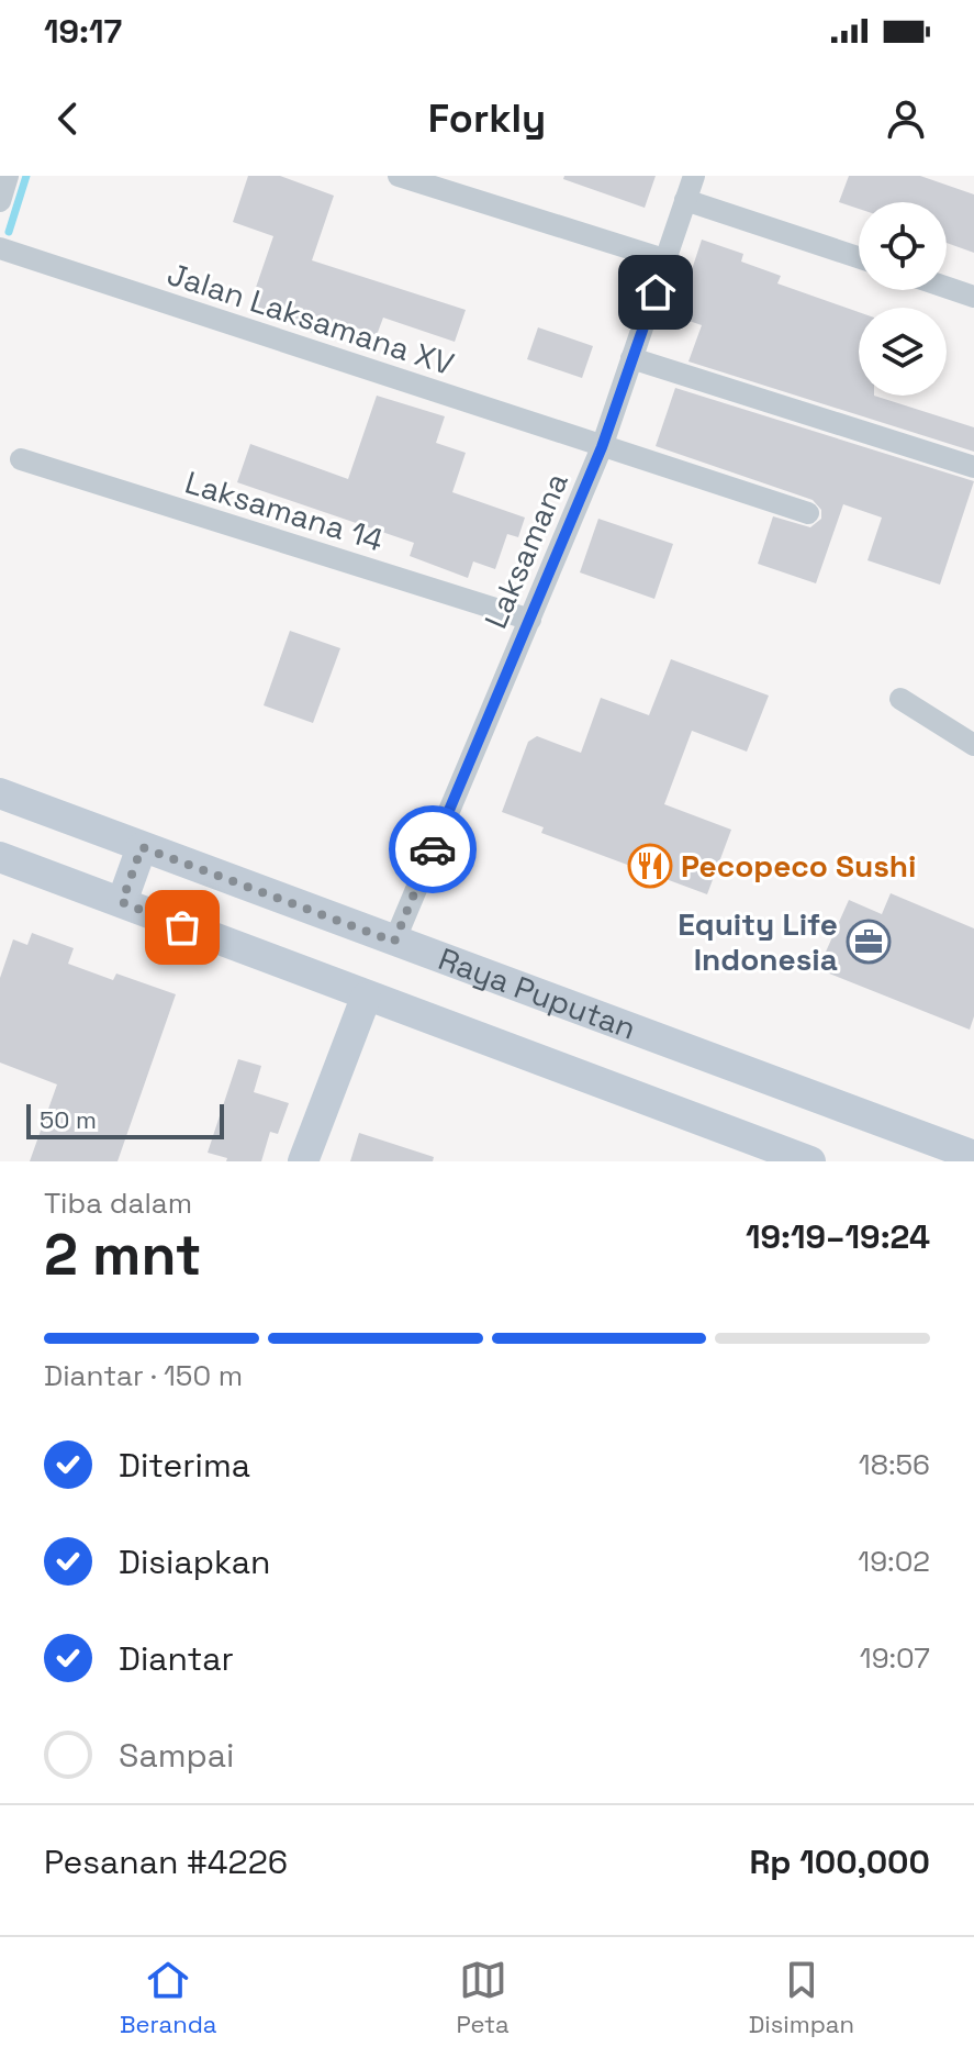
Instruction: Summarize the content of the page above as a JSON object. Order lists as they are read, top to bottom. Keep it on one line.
{"streets":{"main road":["Raya Puputan"],"street":["Jalan Laksamana XV","Laksamana 14","Laksamana"]},"crossings":[["Jalan Laksamana XV","Laksamana"],["Laksamana 14","Laksamana"],["Laksamana","Raya Puputan"]],"places":{"restaurant":["Pecopeco Sushi"],"office":["Equity Life Indonesia"]},"scale_bar":"50 m","page":{"status":"19:17","header":"Forkly","scale":"50 m","heading":["2 mnt","Tiba dalam","19:19–19:24"],"panel":["Pesanan #4226","Rp 100,000"],"bar":"Diantar · 150 m","list":[["Diterima","18:56"],["Disiapkan","19:02"],["Diantar","19:07"],"Sampai"],"tabs":["Beranda","Peta","Disimpan"]}}
